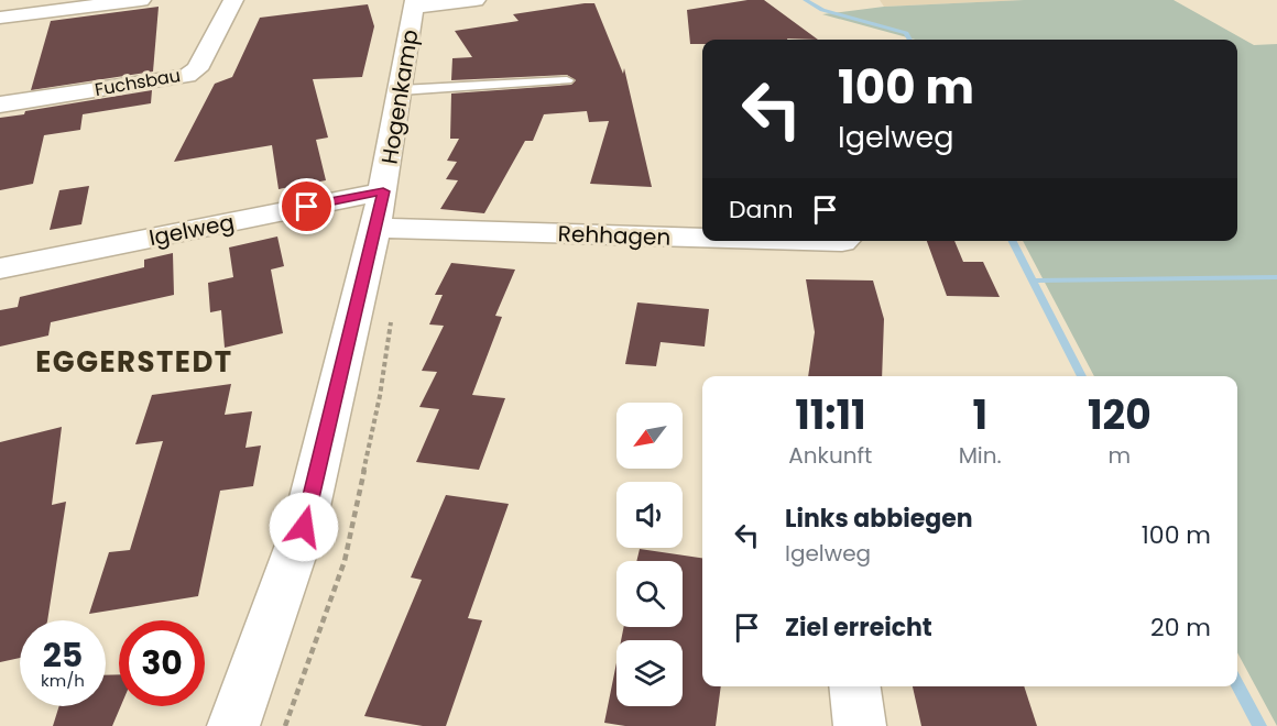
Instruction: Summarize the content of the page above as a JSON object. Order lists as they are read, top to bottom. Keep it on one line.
{"streets":{"street":["Fuchsbau","Hogenkamp","Igelweg","Rehhagen"]},"crossings":[["Hogenkamp","Igelweg"],["Hogenkamp","Rehhagen"],["Igelweg","Rehhagen"]],"districts":["EGGERSTEDT"],"north":"bottom left","page":{"turn":["100 m","Igelweg"],"then":"Dann","eta":["11:11","Ankunft","1","Min.","120","m"],"list":[{"name":"Links abbiegen","note":"Igelweg","value":"100 m"},{"name":"Ziel erreicht","value":"20 m"}],"speed":"25 km/h","limit":"30"}}
